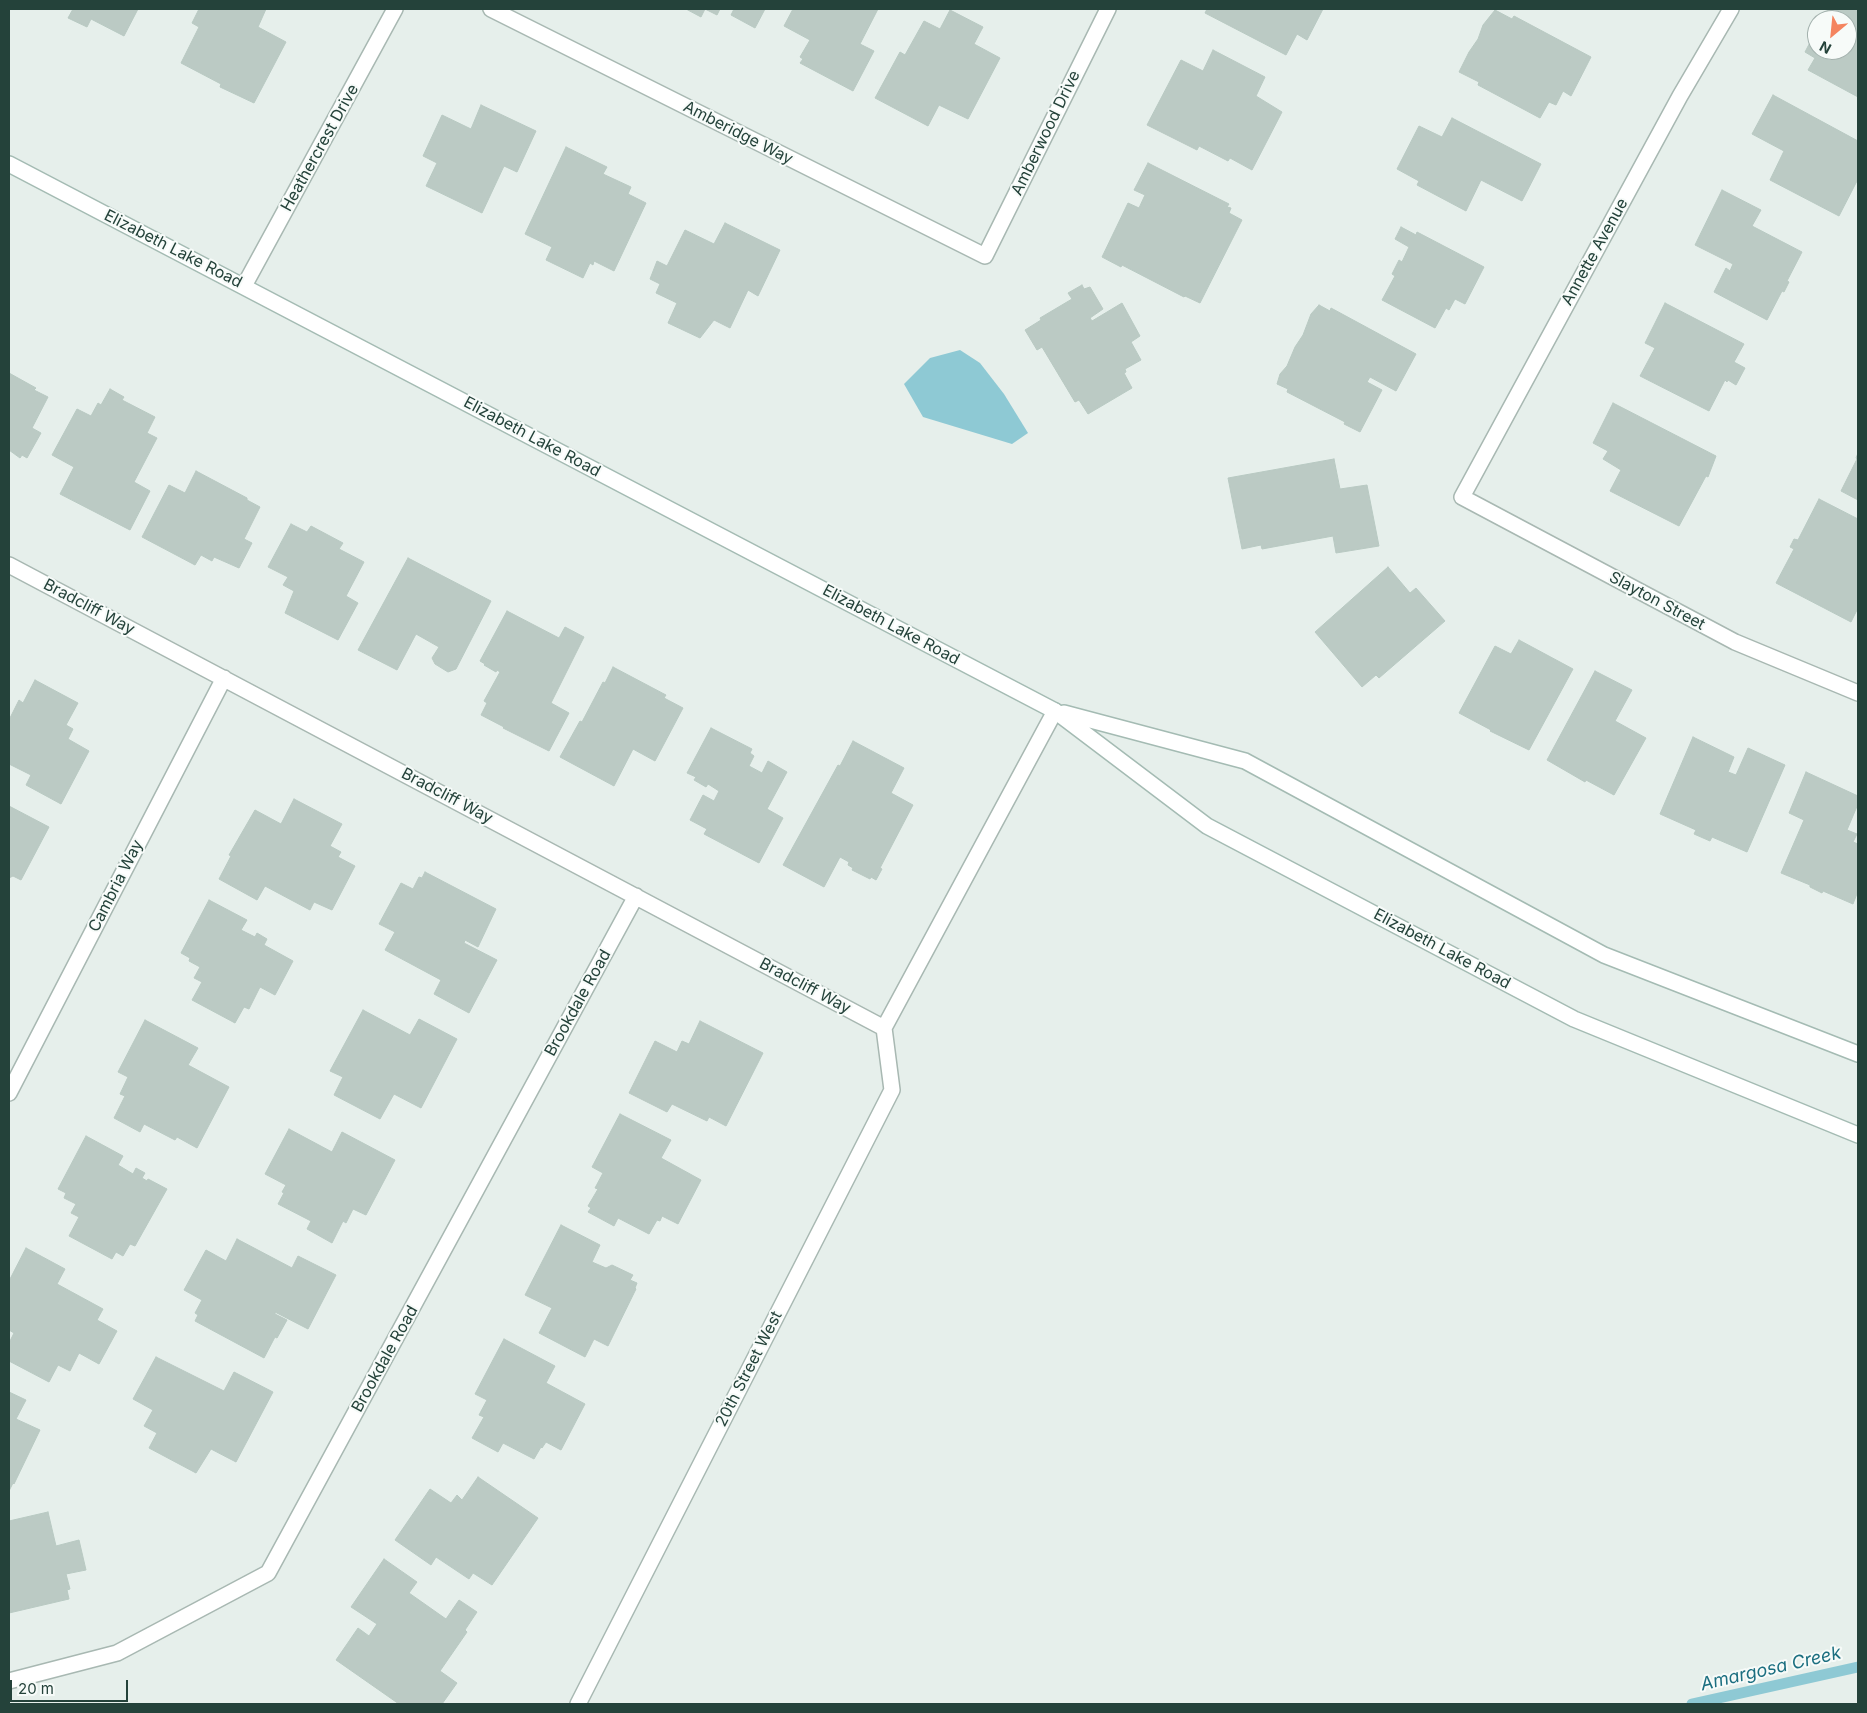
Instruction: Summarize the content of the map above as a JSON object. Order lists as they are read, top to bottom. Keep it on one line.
{"streets":{"street":["Amberidge Way","Amberwood Drive","Heathercrest Drive","Elizabeth Lake Road","Annette Avenue","Slayton Street","Bradcliff Way","Cambria Way","Brookdale Road","20th Street West"]},"crossings":[["Amberidge Way","Amberwood Drive"],["Heathercrest Drive","Elizabeth Lake Road"],["Annette Avenue","Slayton Street"],["Bradcliff Way","Cambria Way"],["Bradcliff Way","Brookdale Road"],["Bradcliff Way","20th Street West"]],"water":["Amargosa Creek"],"scale_bar":"20 m","north":"bottom left"}
